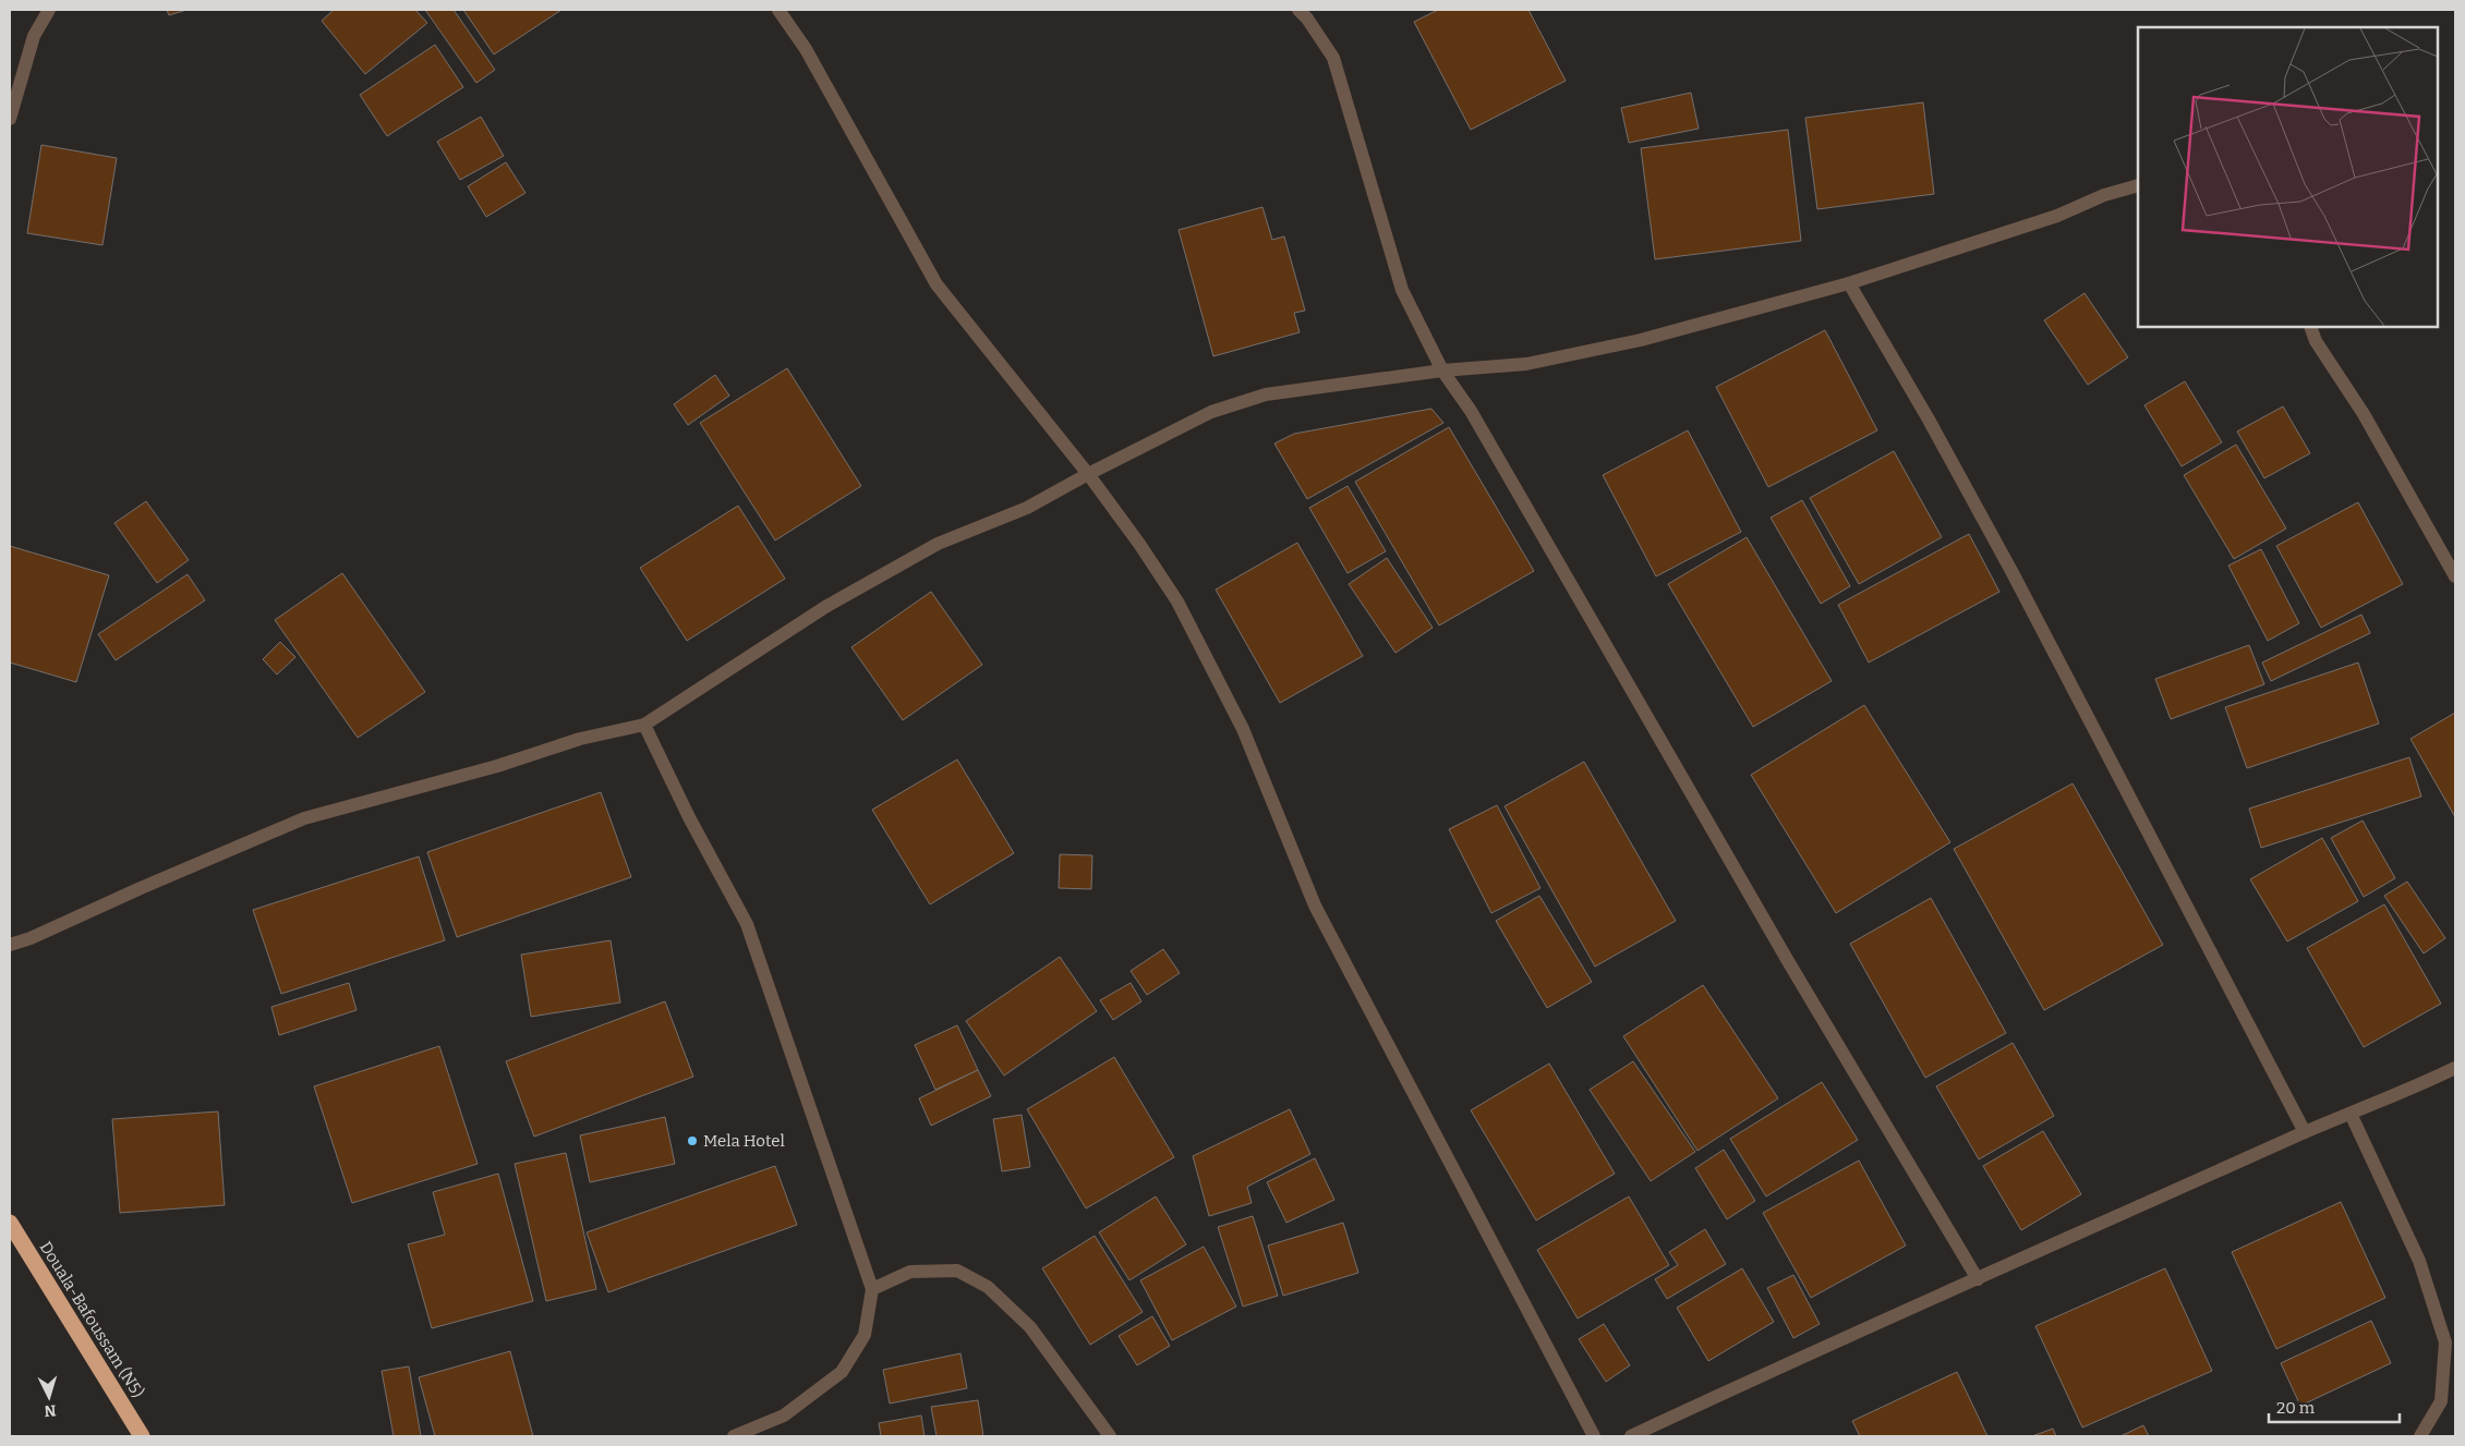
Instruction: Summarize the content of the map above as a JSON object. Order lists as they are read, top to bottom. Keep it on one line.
{"streets":{"highway":["Douala-Bafoussam (N5)"]},"places":["Mela Hotel"],"scale_bar":"20 m","north":"bottom"}
